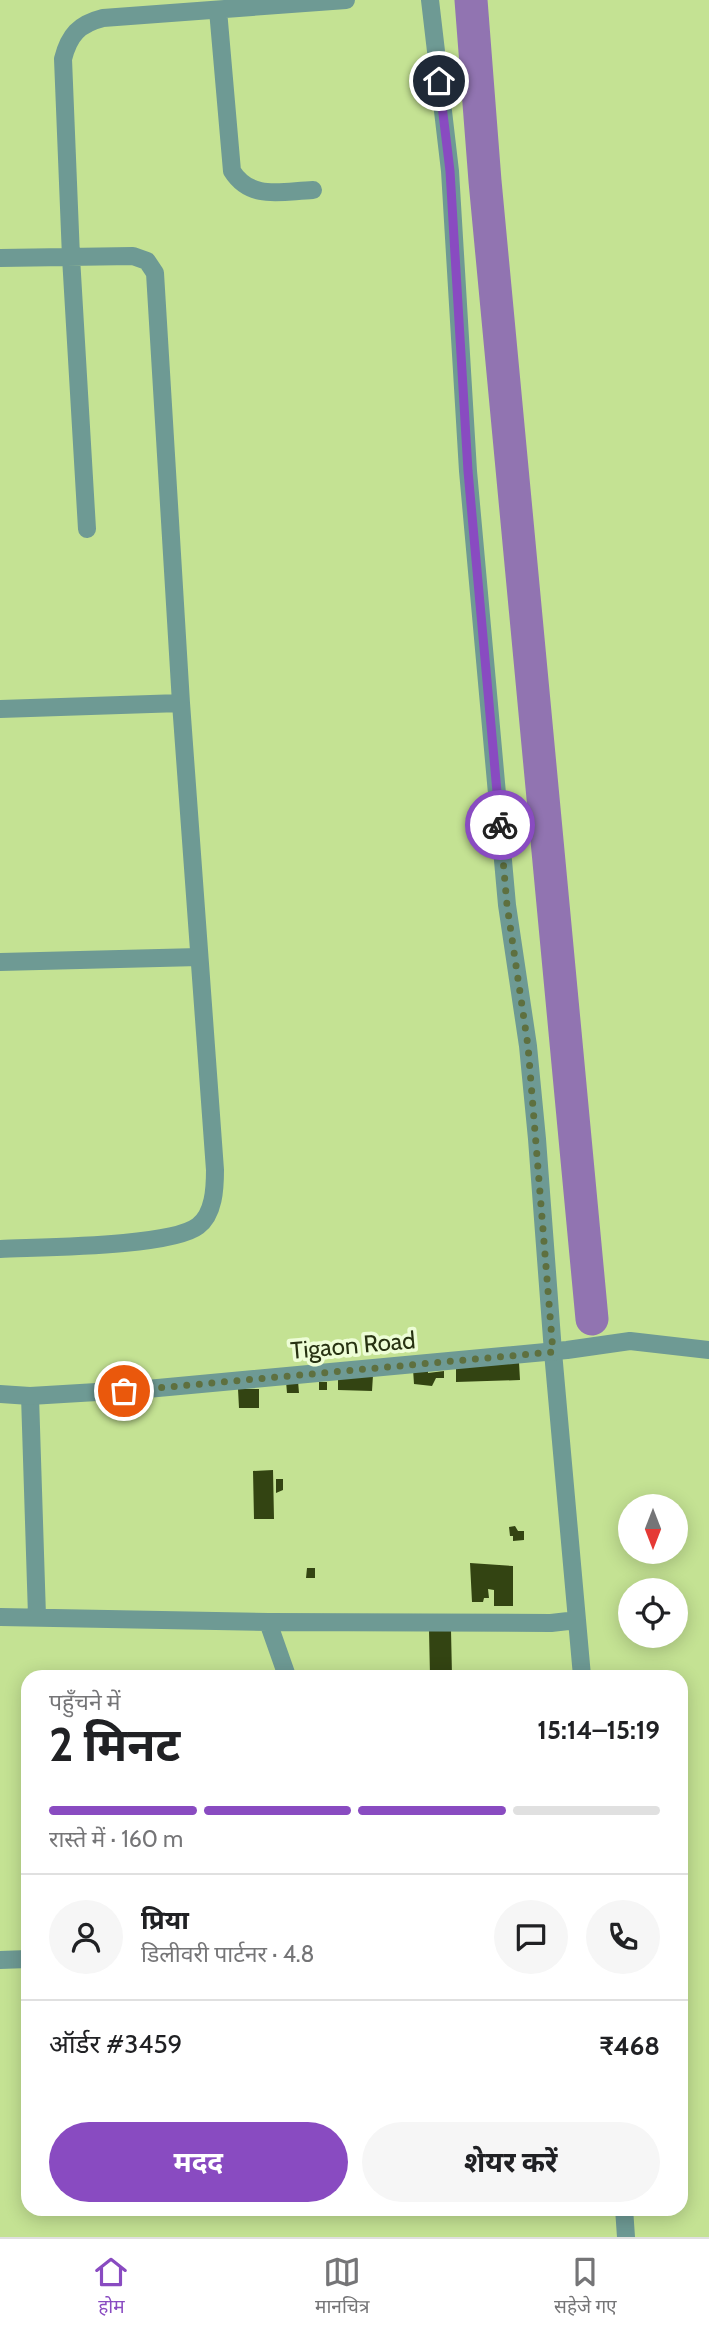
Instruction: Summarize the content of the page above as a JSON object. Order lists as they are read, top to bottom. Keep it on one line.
{"streets":{"street":["Tigaon Road"]},"north":"bottom","page":{"heading":["2 मिनट","पहुँचने में","15:14–15:19"],"panel":["प्रिया","डिलीवरी पार्टनर · 4.8","ऑर्डर #3459","₹468"],"bar":"रास्ते में · 160 m","buttons":["मदद","शेयर करें"],"tabs":["होम","मानचित्र","सहेजे गए"]}}
